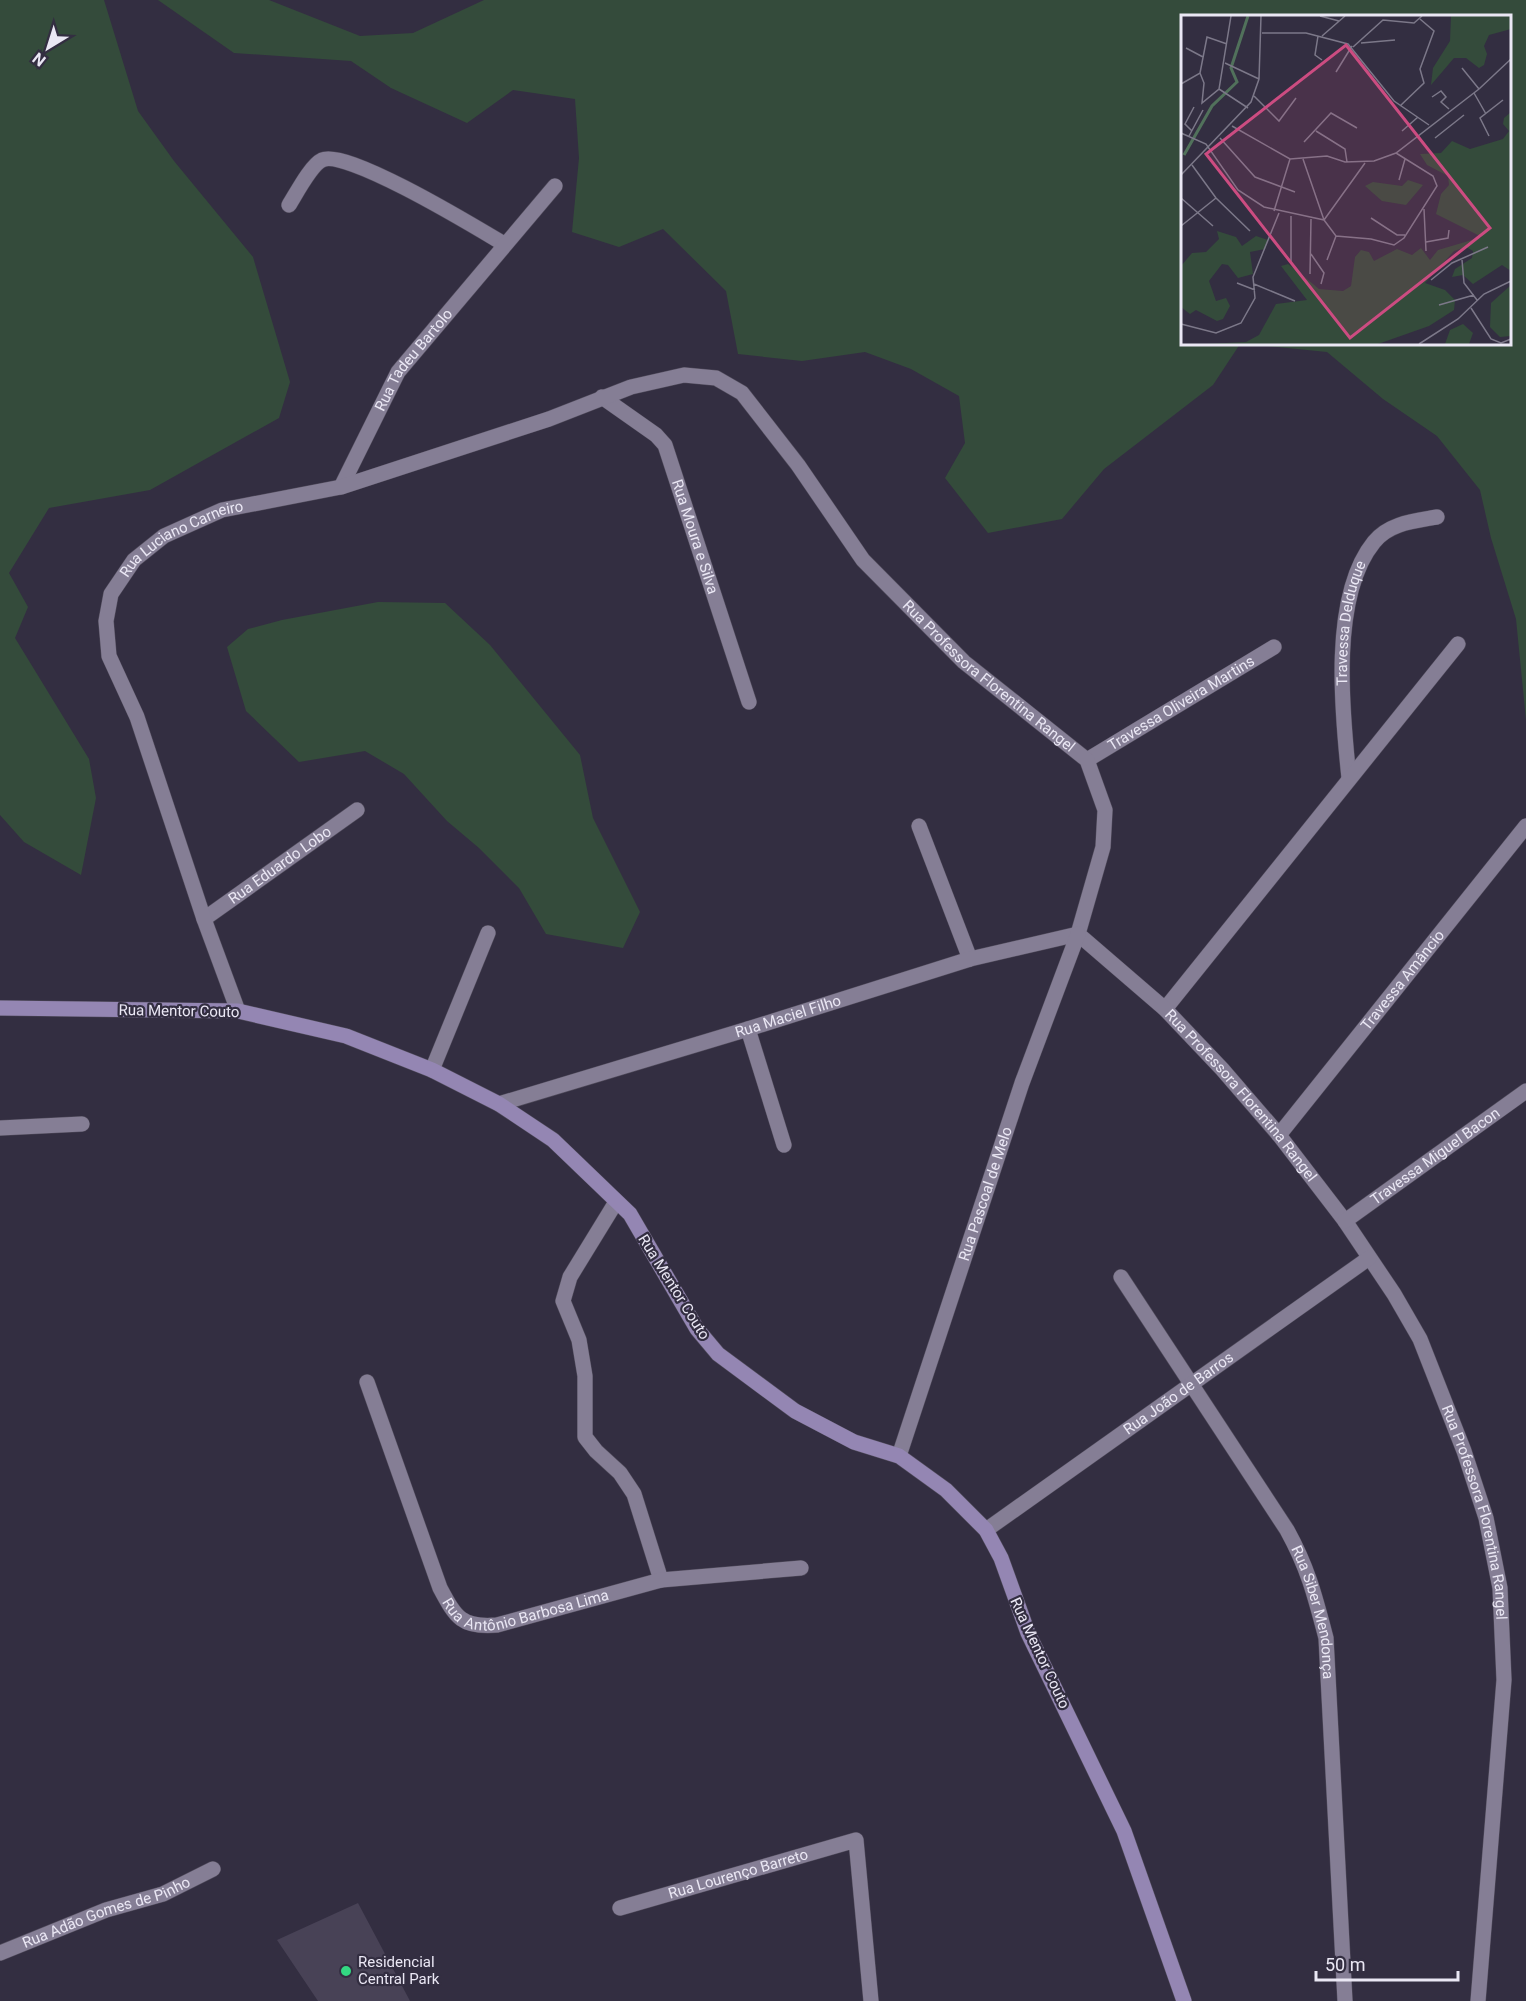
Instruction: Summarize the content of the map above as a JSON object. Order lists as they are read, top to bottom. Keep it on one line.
{"streets":{"street":["Rua Tadeu Bartolo","Rua Moura e Silva","Rua Luciano Carneiro","Travessa Delduque","Rua Professora Florentina Rangel","Travessa Oliveira Martins","Rua Eduardo Lobo","Travessa Amâncio","Rua Mentor Couto","Rua Maciel Filho","Travessa Miguel Bacon","Rua Pascoal de Melo","Rua João de Barros","Rua Antônio Barbosa Lima","Rua Siber Mendonça","Rua Lourenço Barreto","Rua Adão Gomes de Pinho"]},"crossings":[["Rua Tadeu Bartolo","Rua Luciano Carneiro"],["Rua Moura e Silva","Rua Luciano Carneiro"],["Rua Luciano Carneiro","Rua Professora Florentina Rangel"],["Rua Luciano Carneiro","Rua Eduardo Lobo"],["Rua Luciano Carneiro","Rua Mentor Couto"],["Rua Professora Florentina Rangel","Travessa Oliveira Martins"],["Rua Professora Florentina Rangel","Travessa Amâncio"],["Rua Professora Florentina Rangel","Rua Maciel Filho"],["Rua Professora Florentina Rangel","Travessa Miguel Bacon"],["Rua Professora Florentina Rangel","Rua Pascoal de Melo"],["Rua Professora Florentina Rangel","Rua João de Barros"],["Rua Mentor Couto","Rua Maciel Filho"],["Rua Mentor Couto","Rua Pascoal de Melo"],["Rua Mentor Couto","Rua João de Barros"],["Rua Maciel Filho","Rua Pascoal de Melo"],["Rua João de Barros","Rua Siber Mendonça"]],"places":["Residencial Central Park"],"scale_bar":"50 m","north":"bottom left"}
